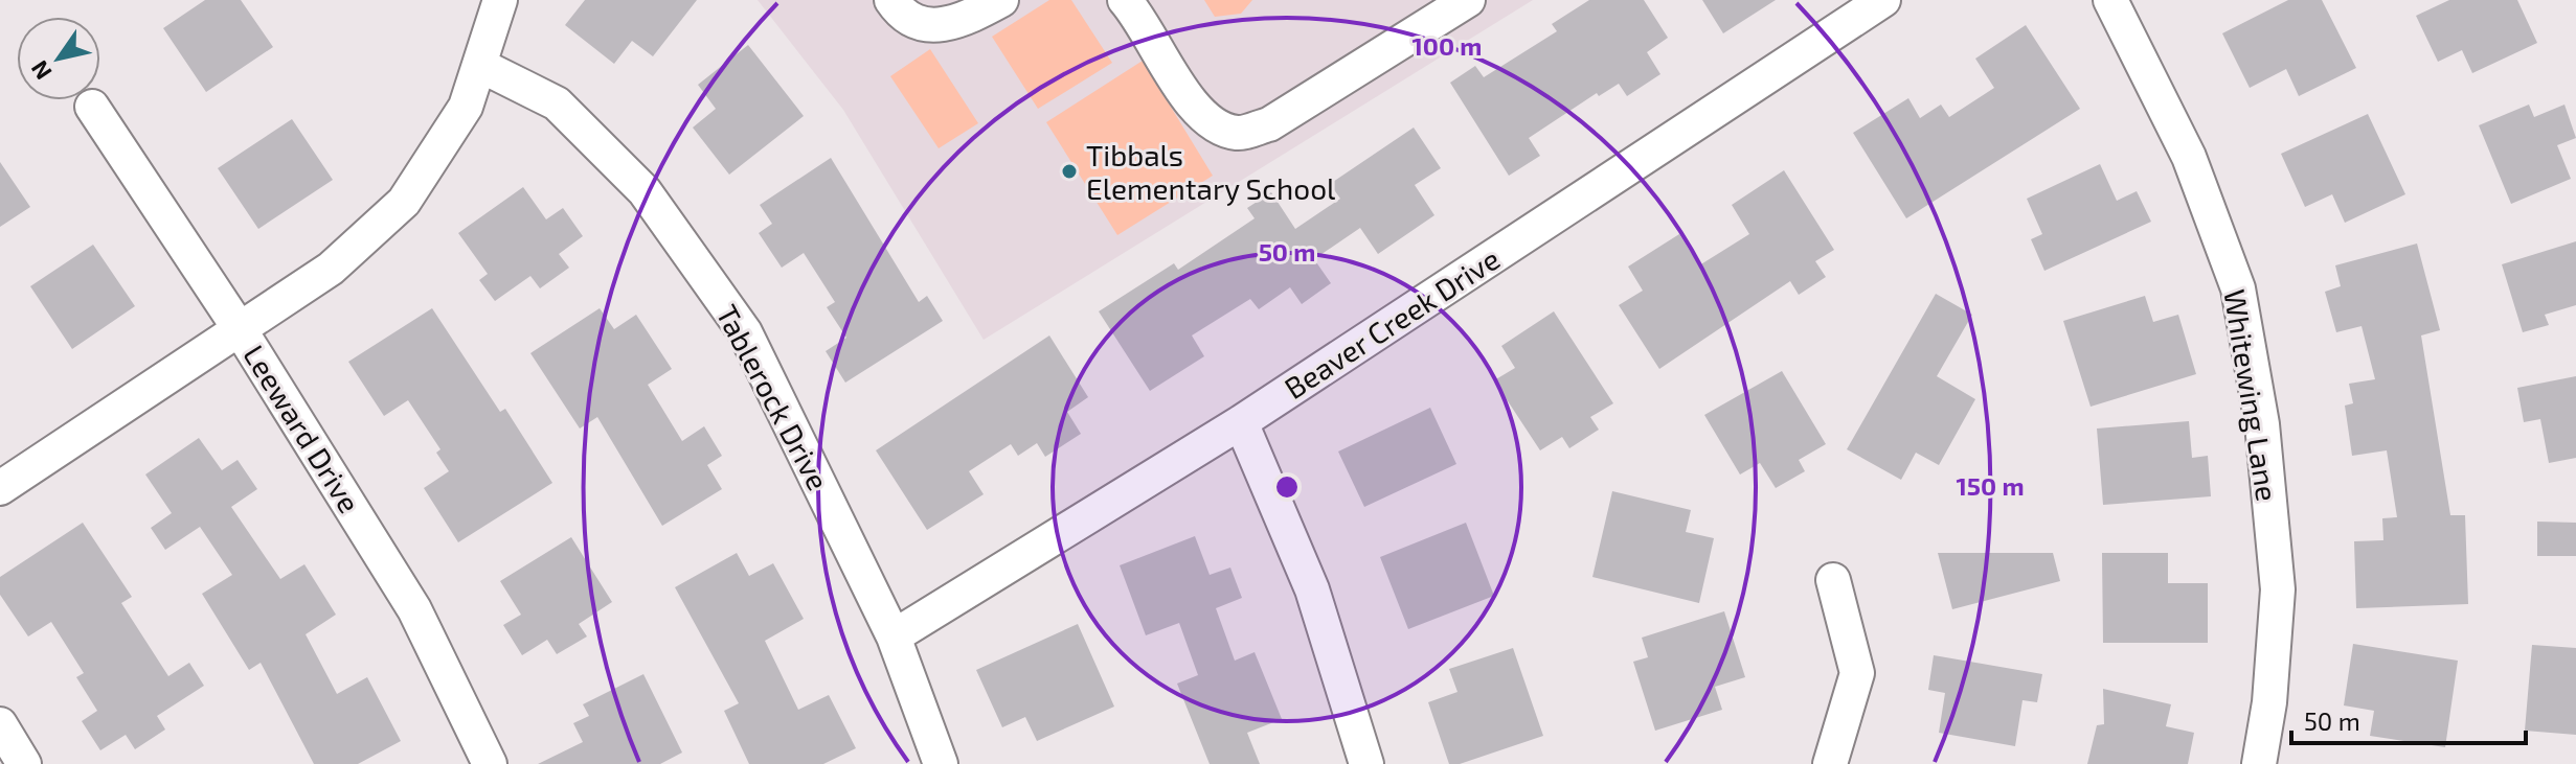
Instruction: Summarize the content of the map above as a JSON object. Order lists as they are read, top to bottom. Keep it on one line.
{"streets":{"street":["Beaver Creek Drive","Whitewing Lane","Tablerock Drive","Leeward Drive"]},"crossings":[["Beaver Creek Drive","Tablerock Drive"]],"places":["Tibbals Elementary School"],"scale_bar":"50 m","north":"bottom left","rings":["100 m","50 m","150 m"]}
